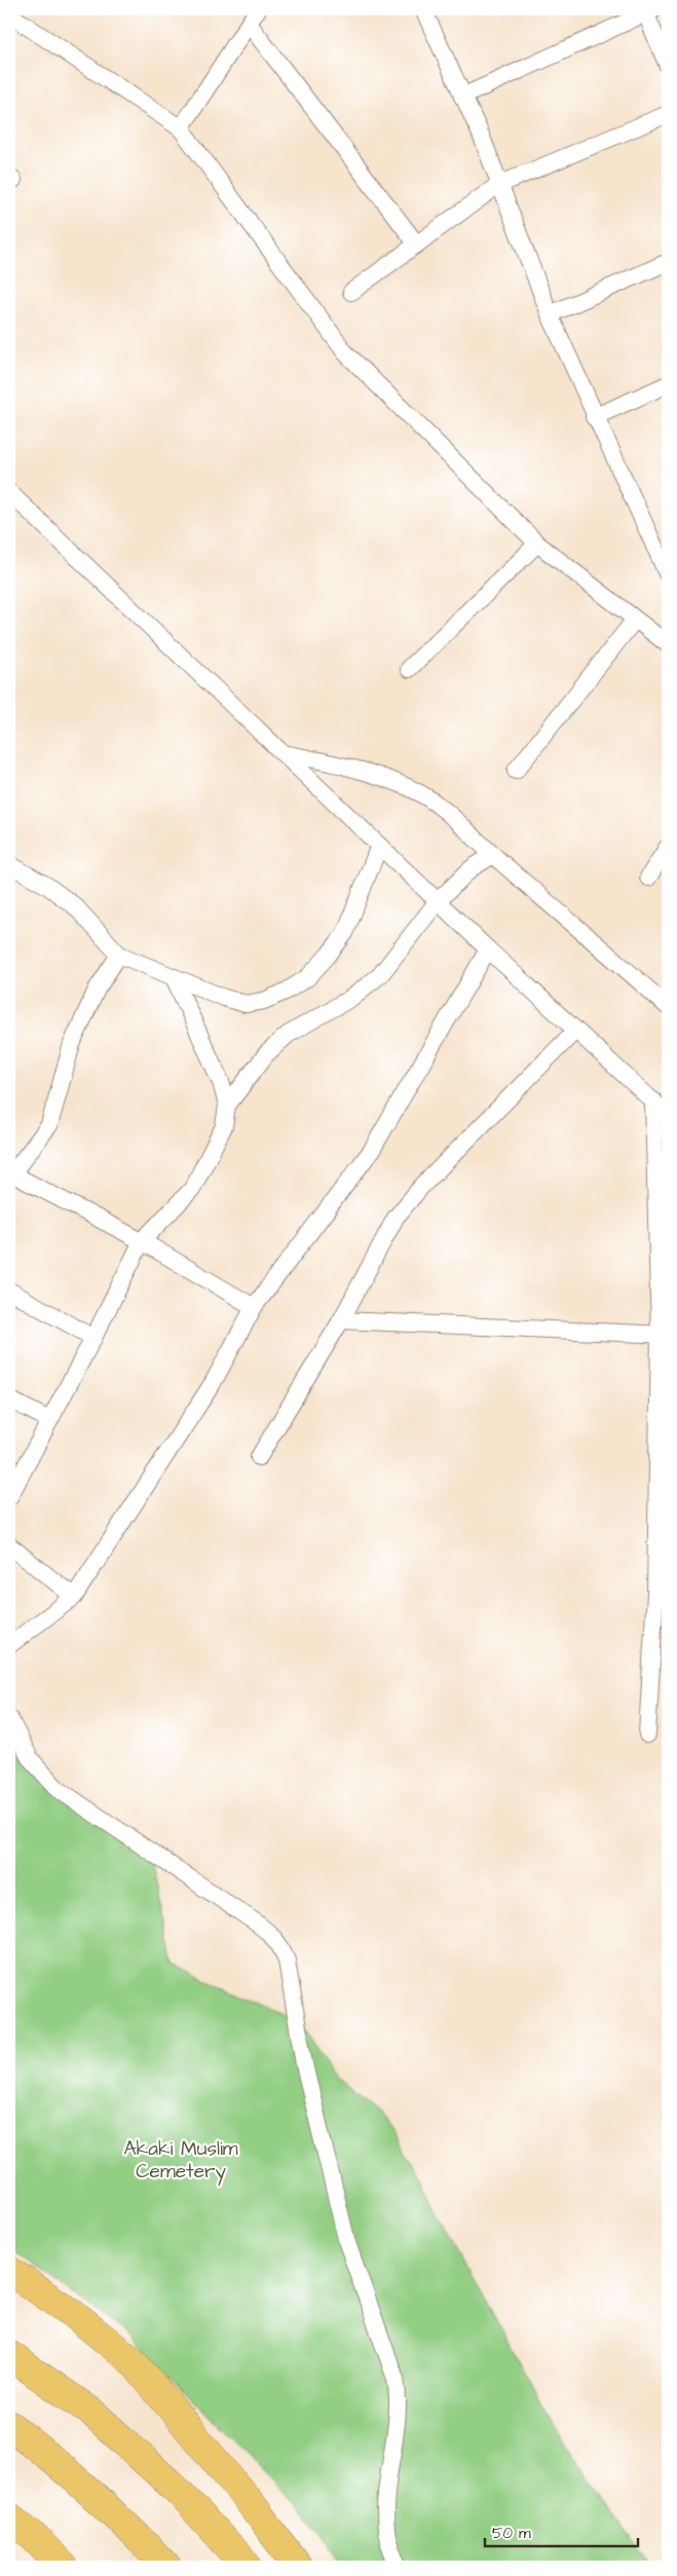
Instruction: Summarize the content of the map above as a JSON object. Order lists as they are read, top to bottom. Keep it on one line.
{"parks":["Akaki Muslim Cemetery"],"scale_bar":"50 m"}
